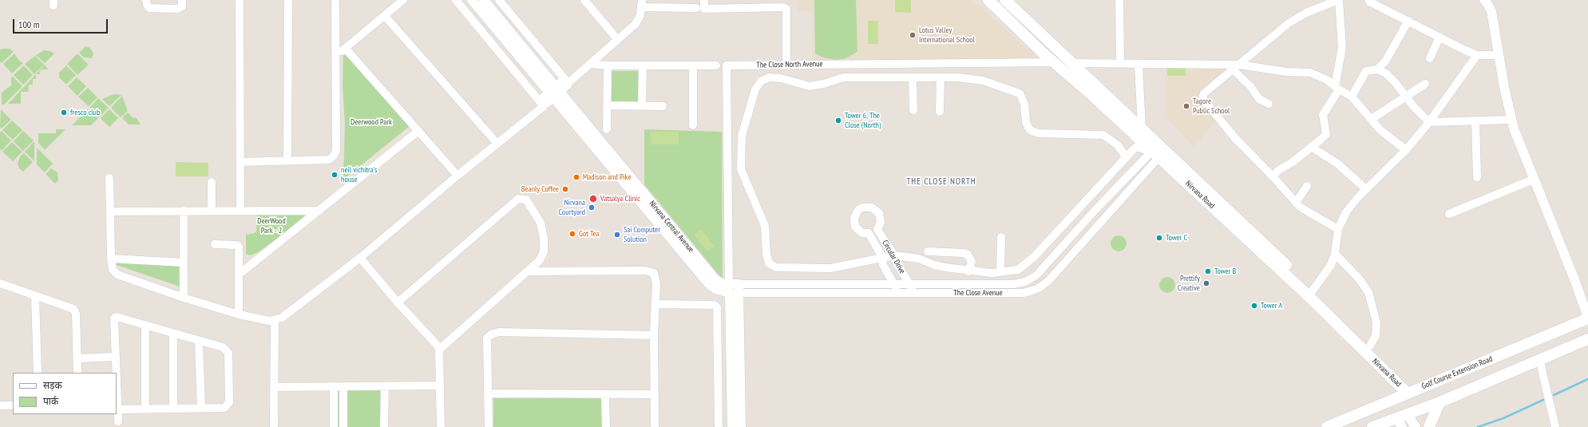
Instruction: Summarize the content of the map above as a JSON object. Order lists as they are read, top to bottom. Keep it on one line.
{"streets":{"main road":["Nirvana Road","Golf Course Extension Road"],"street":["The Close North Avenue","Nirvana Central Avenue","Circular Drive","The Close Avenue"]},"crossings":[["The Close North Avenue","Nirvana Road"],["The Close North Avenue","Nirvana Central Avenue"],["The Close North Avenue","The Close Avenue"],["Nirvana Road","The Close Avenue"],["Nirvana Road","Golf Course Extension Road"],["Nirvana Central Avenue","The Close Avenue"],["Circular Drive","The Close Avenue"]],"districts":["THE CLOSE NORTH"],"parks":["Deerwood Park","DeerWood Park - 2"],"places":["Lotus Valley International School","Tagore Public School","fresco club","Tower 6, The Close (North)","neil vichitra's house","Madison and Pike","Beanly Coffee","Vatsalya Clinic","Nirvana Courtyard","Got Tea","Sai Computer Solution","Tower C","Tower B","Prettify Creative","Tower A"],"legend":["सड़क","पार्क"],"scale_bar":"100 m"}
